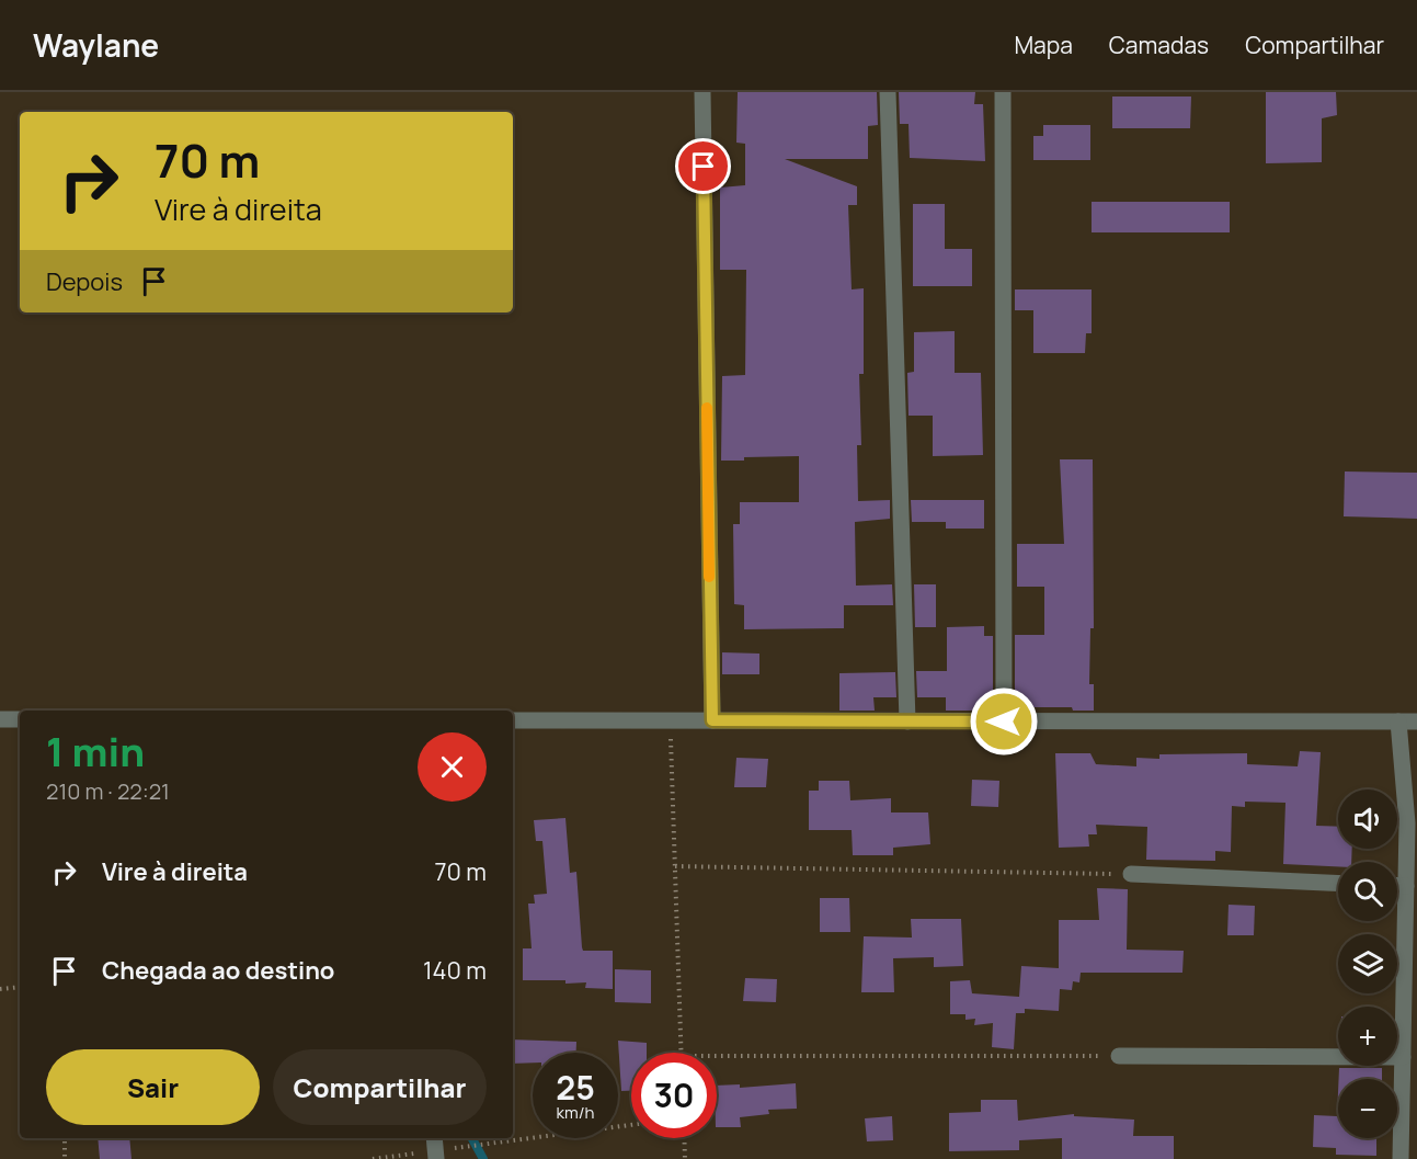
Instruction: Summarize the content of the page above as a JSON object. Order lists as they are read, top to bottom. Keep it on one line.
{"page":{"header":"Waylane","nav":["Mapa","Camadas","Compartilhar"],"turn":["70 m","Vire à direita"],"then":"Depois","heading":["1 min","210 m · 22:21"],"map_buttons":["+","−"],"list":[{"name":"Vire à direita","value":"70 m"},{"name":"Chegada ao destino","value":"140 m"}],"buttons":["Sair","Compartilhar"],"speed":"25 km/h","limit":"30"}}
